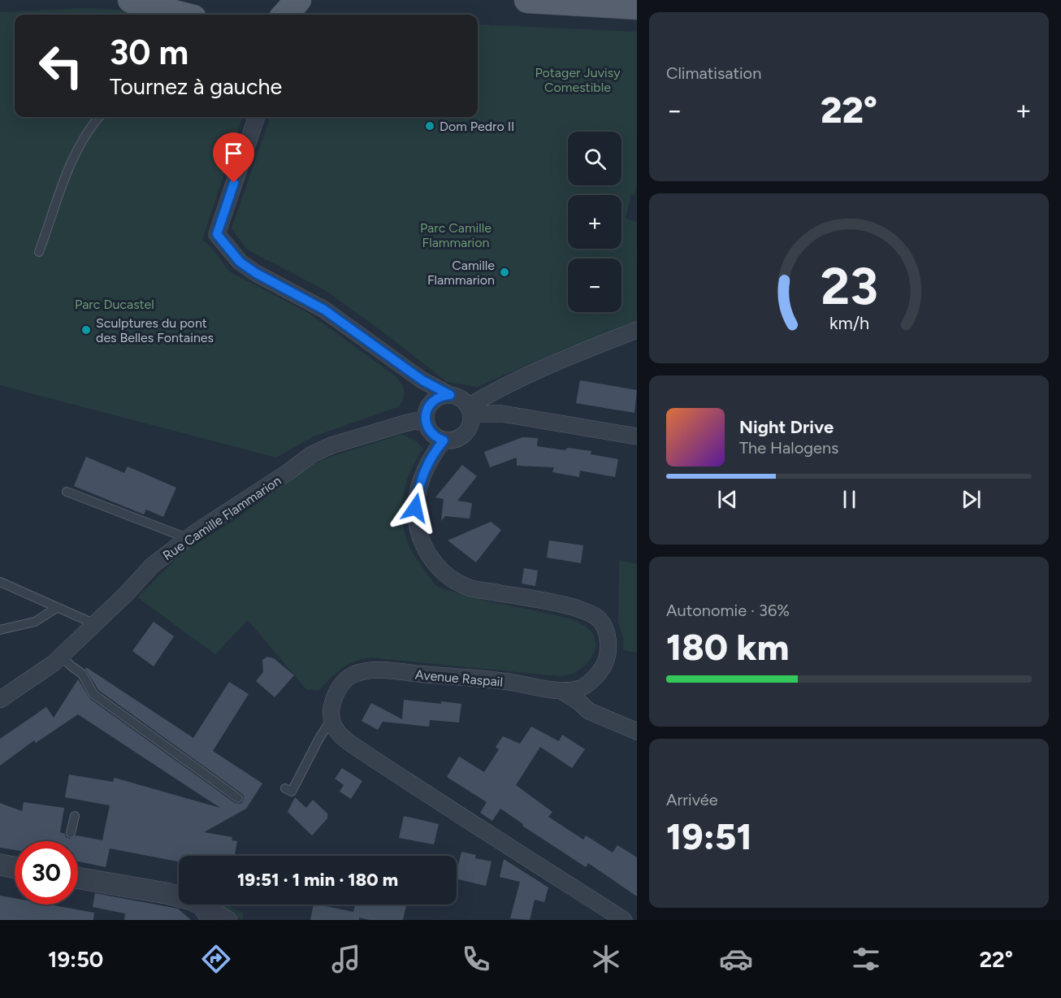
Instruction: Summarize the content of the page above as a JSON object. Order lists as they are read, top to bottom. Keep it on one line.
{"streets":{"street":["Rue Camille Flammarion","Avenue Raspail"]},"crossings":[["Rue Camille Flammarion","Avenue Raspail"]],"parks":["Potager Juvisy Comestible","Parc Camille Flammarion","Parc Ducastel"],"places":["Dom Pedro II","Camille Flammarion","Sculptures du pont des Belles Fontaines"],"page":{"tile":["Climatisation",["Autonomie · 36%","180 km"],["Arrivée","19:51"]],"turn":["30 m","Tournez à gauche"],"heat":["−","22°","+"],"map_buttons":["+","−"],"song":["Night Drive","The Halogens"],"limit":"30","trip":"19:51 · 1 min · 180 m","tabs":["19:50","22°"],"gauge":["23","km/h"]}}
